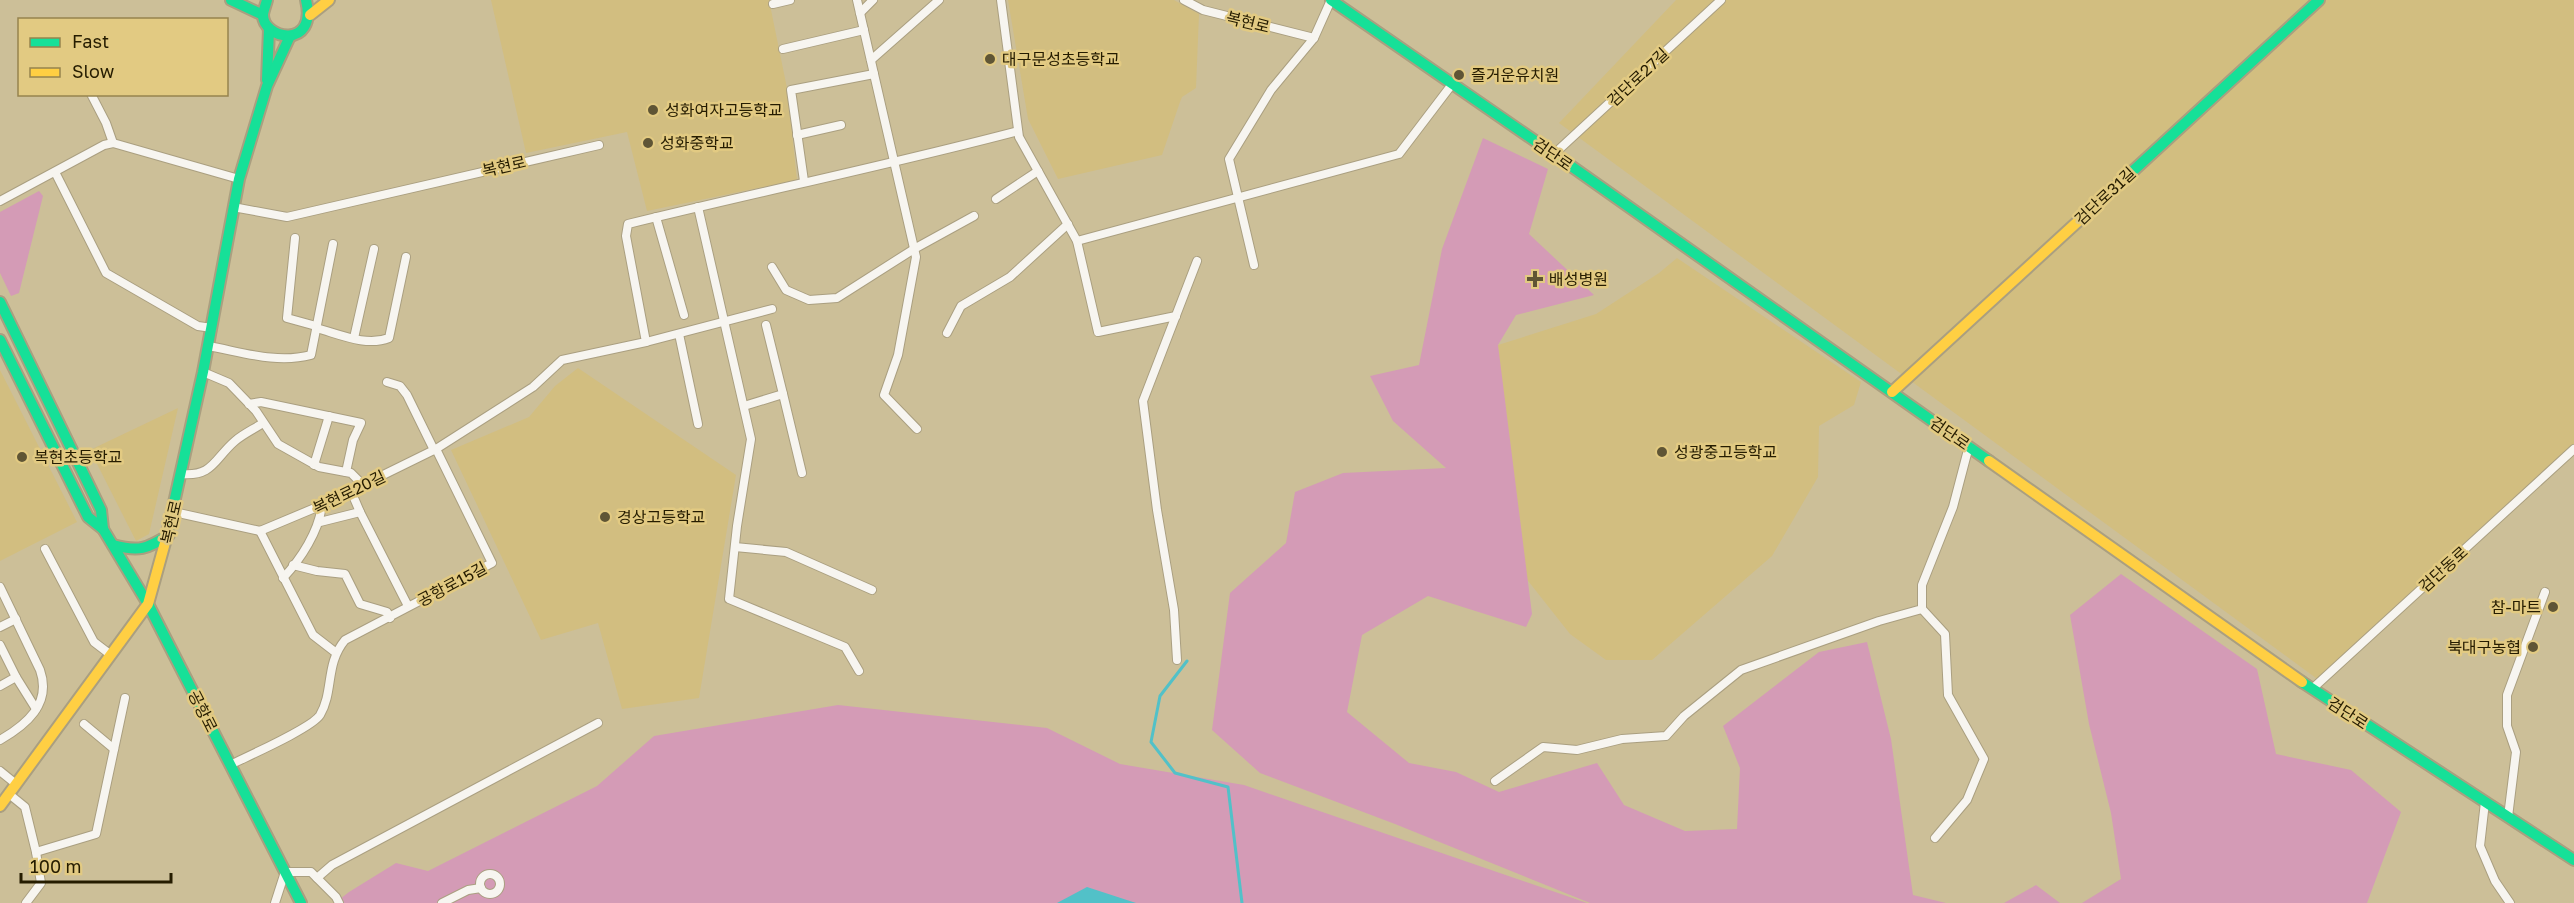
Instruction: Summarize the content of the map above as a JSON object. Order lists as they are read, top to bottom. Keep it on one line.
{"streets":{"main road":["복현로","검단로","검단로31길","공항로"],"street":["검단로27길","복현로20길","검단동로","공항로15길"]},"crossings":[["복현로","검단로"],["복현로","공항로"],["검단로27길","검단로"],["검단로","검단로31길"],["검단로","검단동로"],["복현로20길","공항로15길"]],"places":{"other":["대구문성초등학교","즐거운유치원","성화여자고등학교","성화중학교","성광중고등학교","복현초등학교","경상고등학교","참-마트","북대구농협"],"health":["배성병원"]},"legend":["Fast","Slow"],"scale_bar":"100 m"}
